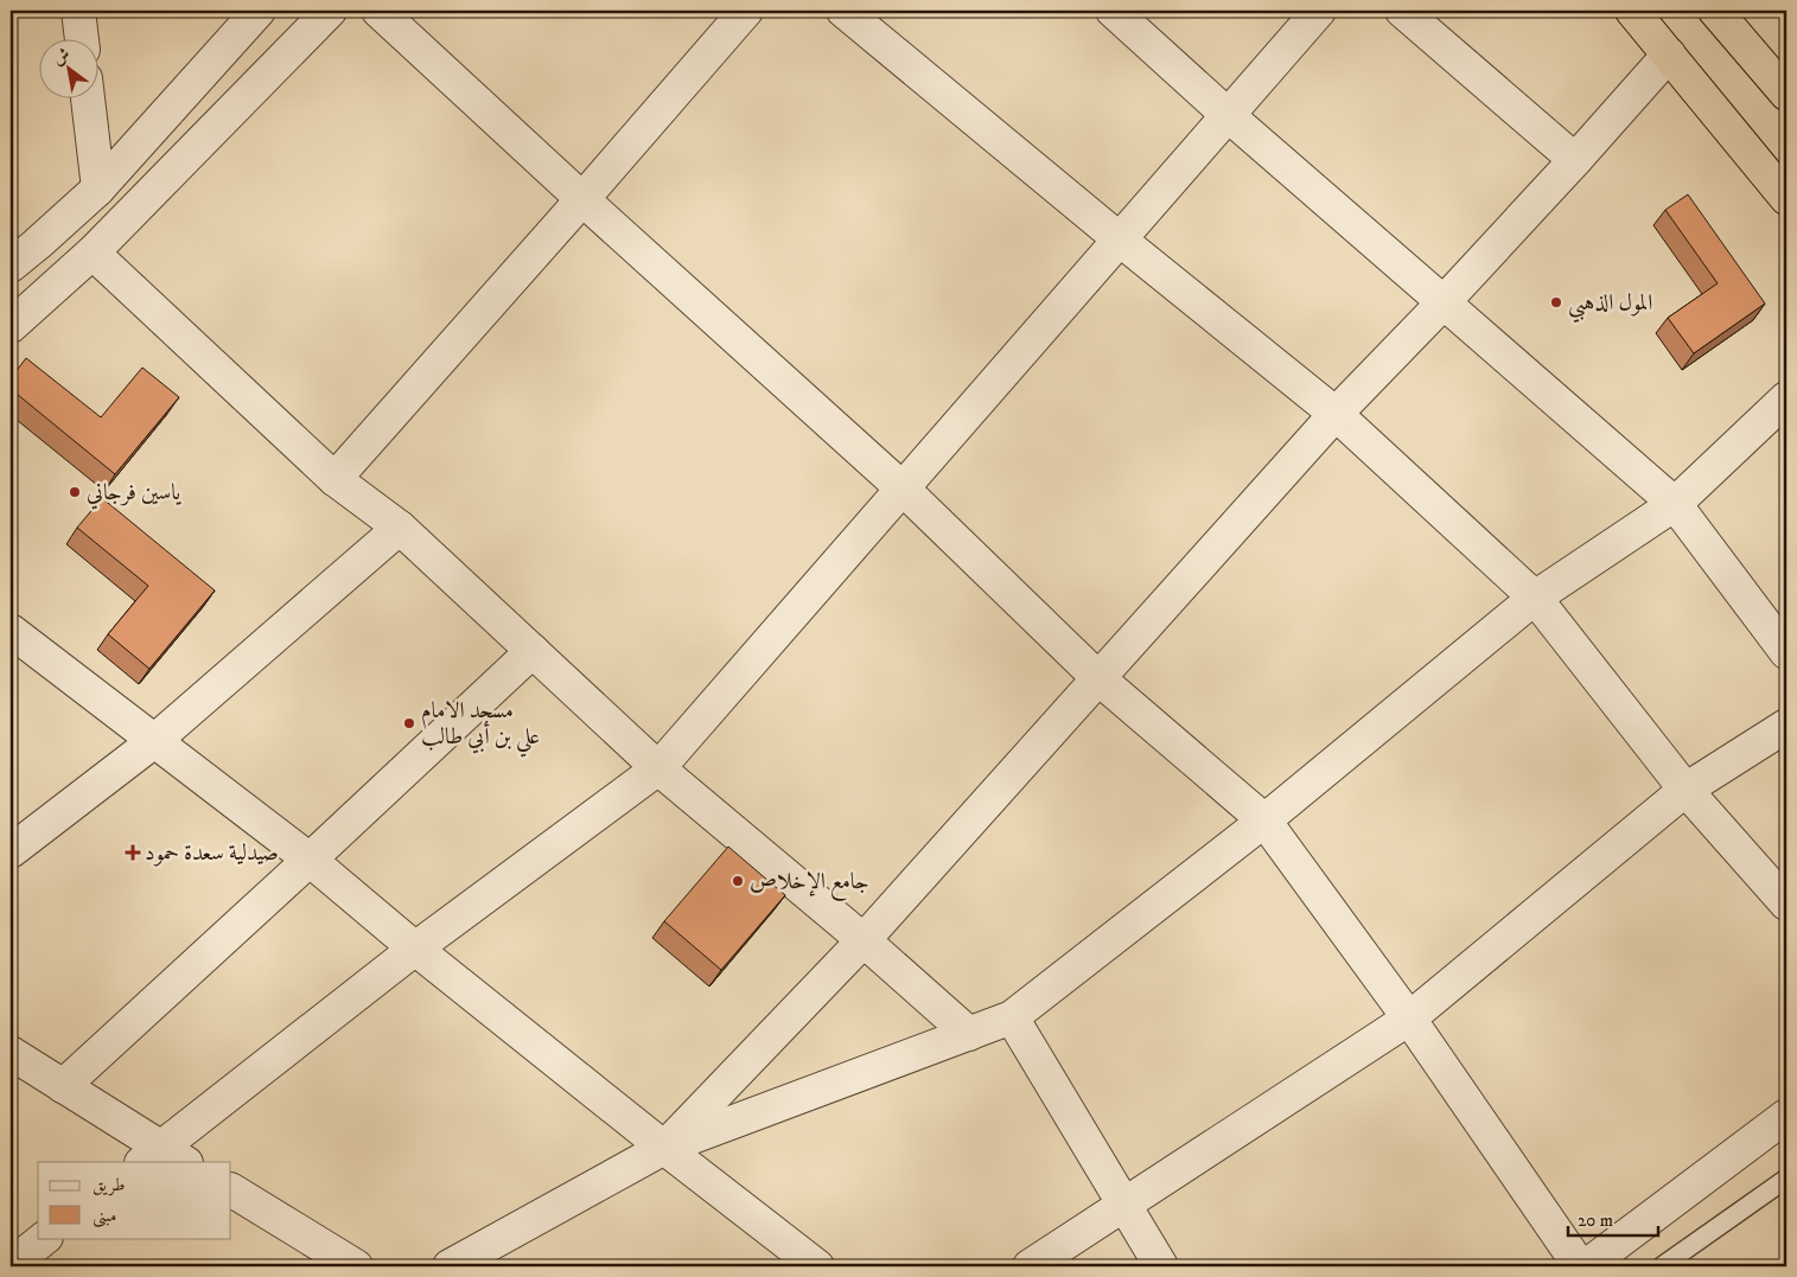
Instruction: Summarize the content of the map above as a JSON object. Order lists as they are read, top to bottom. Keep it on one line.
{"places":{"other":["المول الذهبي","ياسين فرجاني","مسجد الامام علي بن أبي طالب","جامع الإخلاص"],"health":["صيدلية سعدة حمود"]},"legend":["طريق","مبنى"],"scale_bar":"20 m","north":"top left"}
